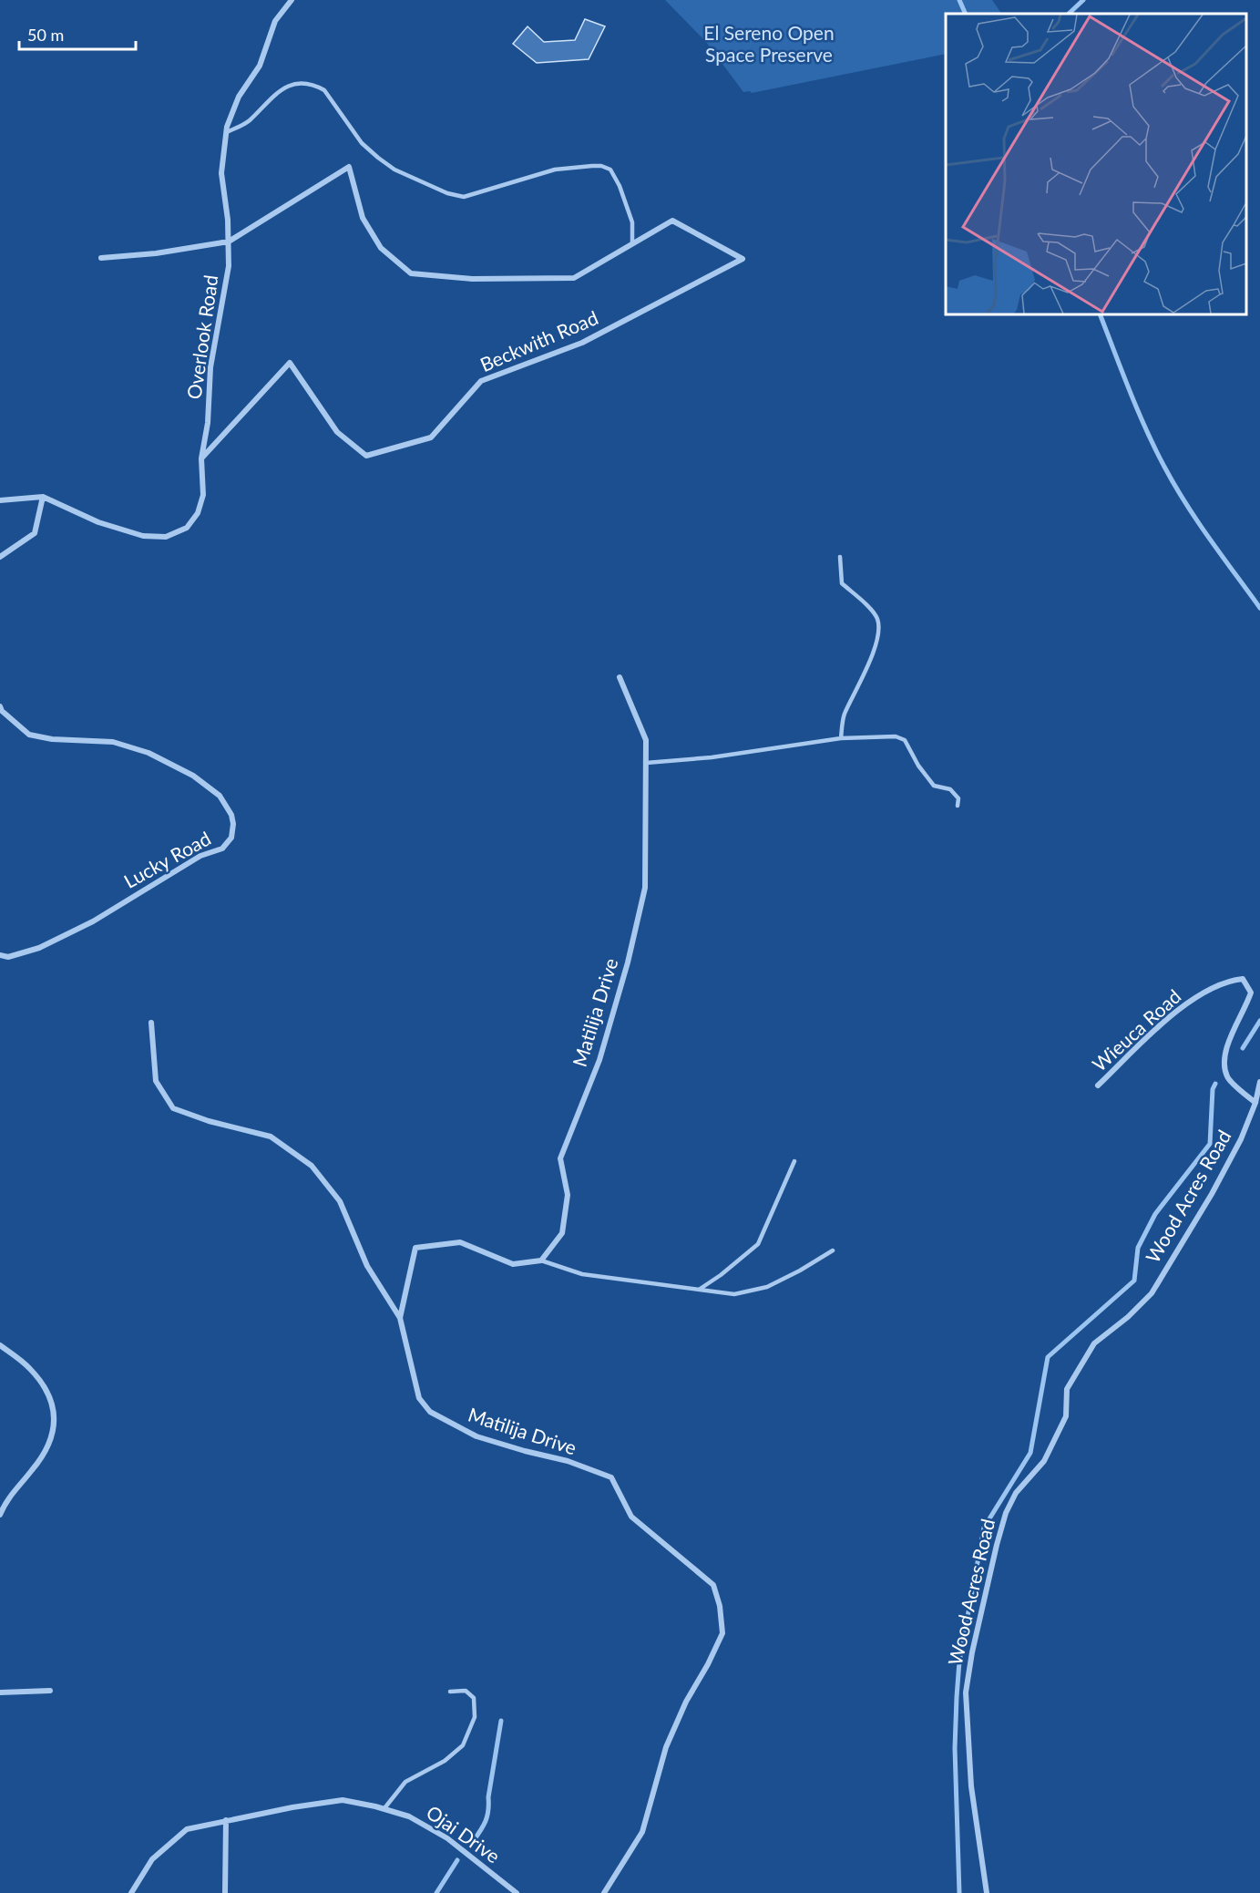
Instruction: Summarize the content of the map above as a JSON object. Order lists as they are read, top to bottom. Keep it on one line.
{"streets":{"street":["Overlook Road","Beckwith Road","Lucky Road","Matilija Drive","Wieuca Road","Wood Acres Road","Ojai Drive"]},"crossings":[["Overlook Road","Beckwith Road"],["Wieuca Road","Wood Acres Road"]],"parks":["El Sereno Open Space Preserve"],"scale_bar":"50 m"}
